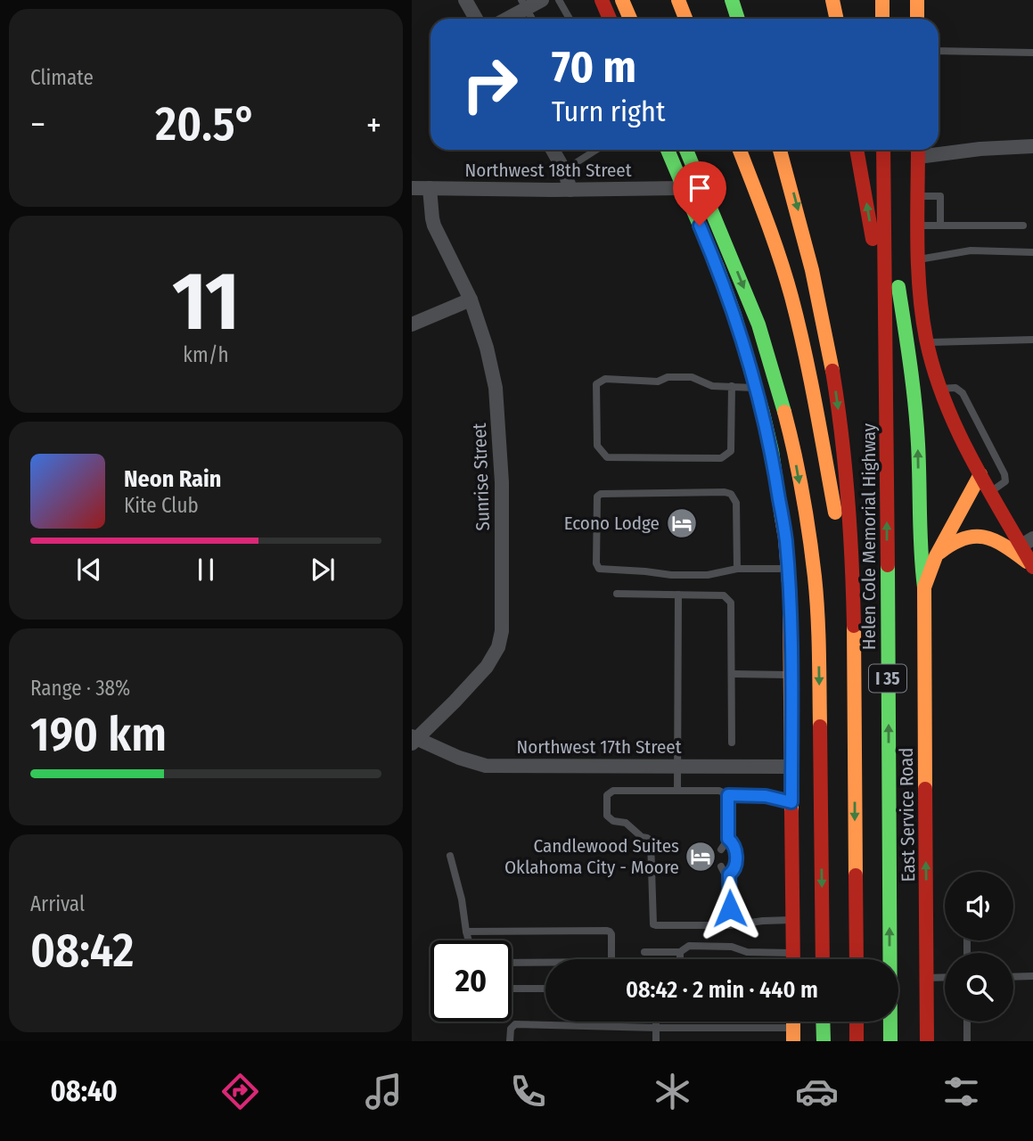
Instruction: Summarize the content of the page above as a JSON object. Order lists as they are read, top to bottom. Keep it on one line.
{"streets":{"main road":["Helen Cole Memorial Highway","I 35","East Service Road"],"street":["Northwest 18th Street","Sunrise Street","Northwest 17th Street"]},"crossings":[["Northwest 18th Street","Sunrise Street"],["Sunrise Street","Northwest 17th Street"]],"places":{"hotel":["Econo Lodge","Candlewood Suites Oklahoma City - Moore"]},"page":{"tile":["Climate",["11","km/h"],["Range · 38%","190 km"],["Arrival","08:42"]],"turn":["70 m","Turn right"],"heat":["−","20.5°","+"],"song":["Neon Rain","Kite Club"],"limit":"20","trip":"08:42 · 2 min · 440 m","tabs":"08:40"}}
